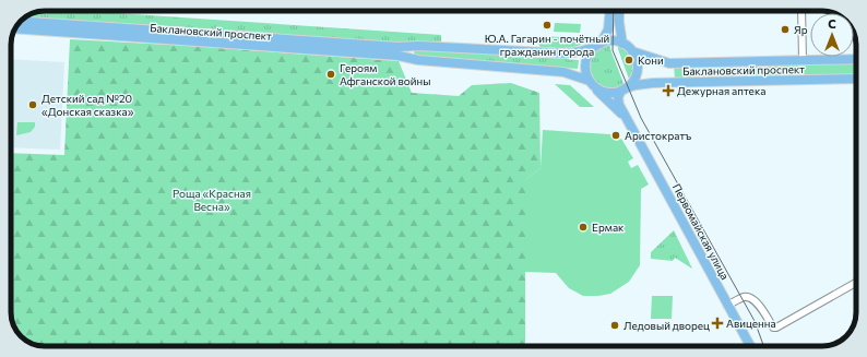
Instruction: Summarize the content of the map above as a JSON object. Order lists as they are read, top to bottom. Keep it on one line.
{"streets":{"main road":["Баклановский проспект","Первомайская улица"]},"crossings":[["Баклановский проспект","Первомайская улица"]],"parks":["Роща «Красная Весна»"],"places":{"other":["Ю.А. Гагарин - почётный гражданин города","Яр","Кони","Героям Афганской войны","Детский сад №20 «Донская сказка»","Аристократъ","Ермак","Ледовый дворец"],"health":["Дежурная аптека","Авиценна"]},"north":"top"}
